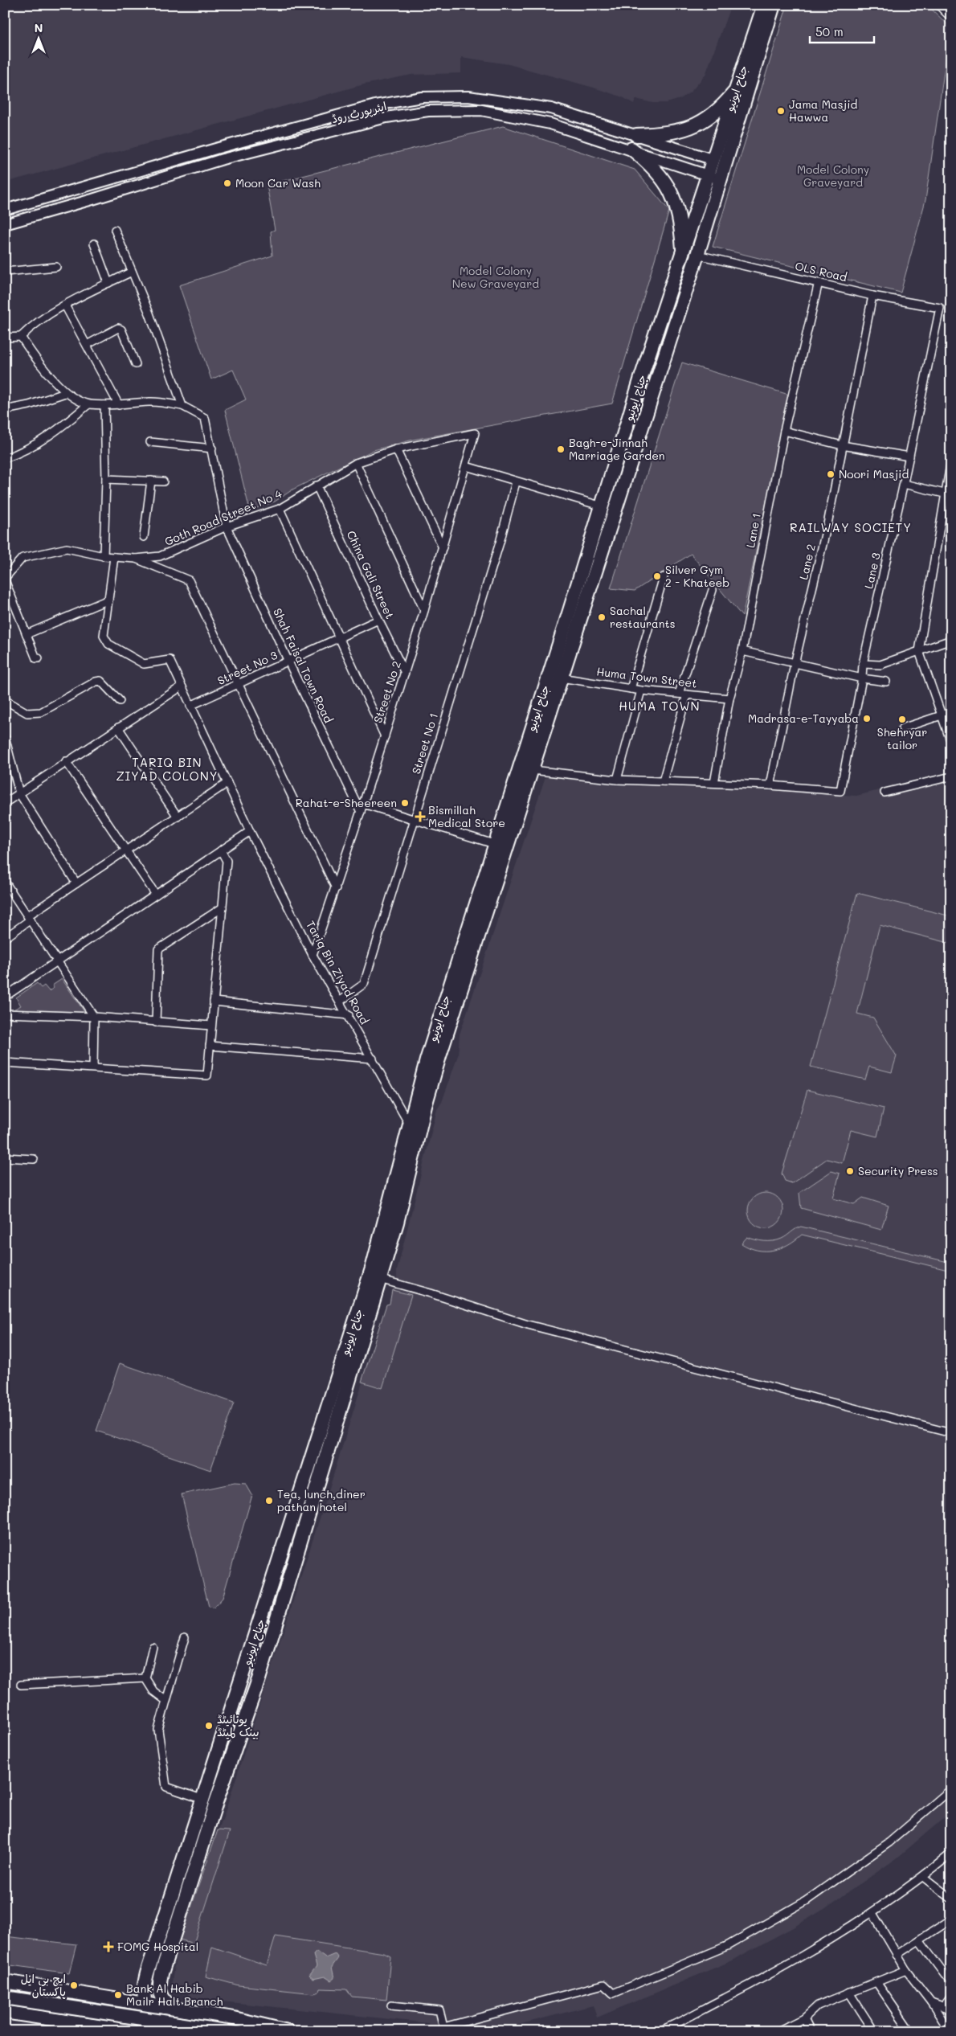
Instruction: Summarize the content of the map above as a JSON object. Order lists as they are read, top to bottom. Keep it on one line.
{"streets":{"highway":["جناح ایونیو"],"main road":["ایئرپورٹ روڈ"],"street":["OLS Road","Goth Road Street No 4","Lane 1","Lane 2","Lane 3","China Gali Street","Shah Faisal Town Road","Street No 3","Huma Town Street","Street No 2","Street No 1","Tariq Bin Ziyad Road"]},"crossings":[["جناح ایونیو","ایئرپورٹ روڈ"],["جناح ایونیو","OLS Road"],["جناح ایونیو","Huma Town Street"],["جناح ایونیو","Tariq Bin Ziyad Road"],["OLS Road","Lane 1"],["OLS Road","Lane 2"],["OLS Road","Lane 3"],["Goth Road Street No 4","China Gali Street"],["Goth Road Street No 4","Shah Faisal Town Road"],["Goth Road Street No 4","Street No 2"],["Lane 1","Huma Town Street"],["Lane 2","Lane 3"],["China Gali Street","Street No 3"],["China Gali Street","Street No 2"],["Shah Faisal Town Road","Street No 3"],["Shah Faisal Town Road","Street No 2"],["Street No 3","Tariq Bin Ziyad Road"],["Street No 2","Tariq Bin Ziyad Road"],["Street No 1","Tariq Bin Ziyad Road"]],"districts":["RAILWAY SOCIETY","HUMA TOWN","TARIQ BIN ZIYAD COLONY"],"parks":["Model Colony Graveyard","Model Colony New Graveyard"],"places":{"other":["Jama Masjid Hawwa","Moon Car Wash","Bagh-e-Jinnah Marriage Garden","Noori Masjid","Silver Gym 2 - Khateeb","Sachal restaurants","Madrasa-e-Tayyaba","Shehryar tailor","Rahat-e-Sheereen","Security Press","Tea, lunch,diner pathan hotel","یونائیٹڈ بینک لمیٹڈ","ایچ بی ایل پاکستان","Bank Al Habib Mailr Halt Branch"],"health":["Bismillah Medical Store","FOMG Hospital"]},"scale_bar":"50 m","north":"top"}
